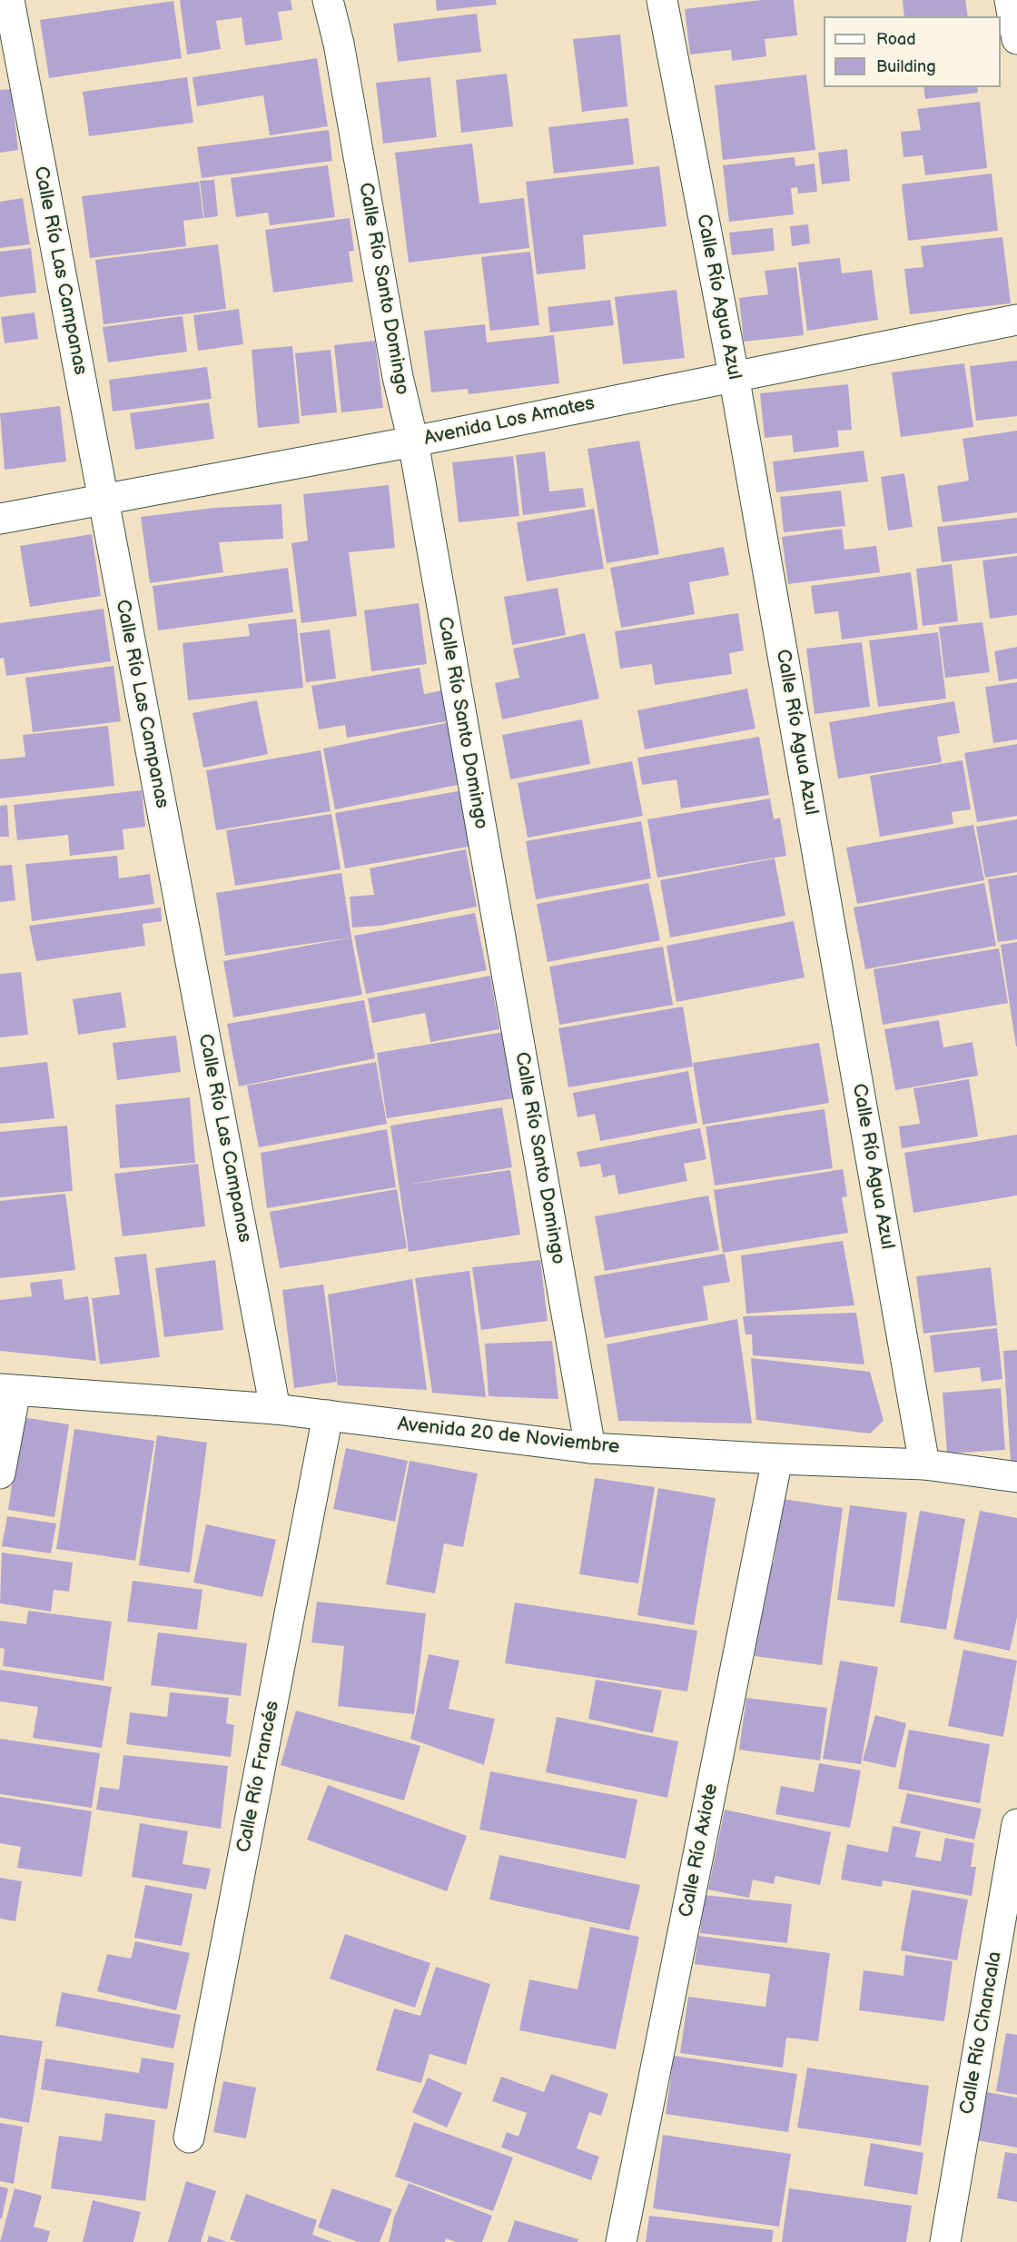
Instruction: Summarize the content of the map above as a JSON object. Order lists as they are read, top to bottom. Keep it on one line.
{"streets":{"street":["Calle Río Las Campanas","Calle Río Santo Domingo","Calle Río Agua Azul","Avenida Los Amates","Avenida 20 de Noviembre","Calle Río Francés","Calle Río Axiote","Calle Río Chancala"]},"crossings":[["Calle Río Las Campanas","Avenida Los Amates"],["Calle Río Las Campanas","Avenida 20 de Noviembre"],["Calle Río Santo Domingo","Avenida Los Amates"],["Calle Río Santo Domingo","Avenida 20 de Noviembre"],["Calle Río Agua Azul","Avenida Los Amates"],["Calle Río Agua Azul","Avenida 20 de Noviembre"],["Avenida 20 de Noviembre","Calle Río Francés"],["Avenida 20 de Noviembre","Calle Río Axiote"]],"legend":["Road","Building"]}
